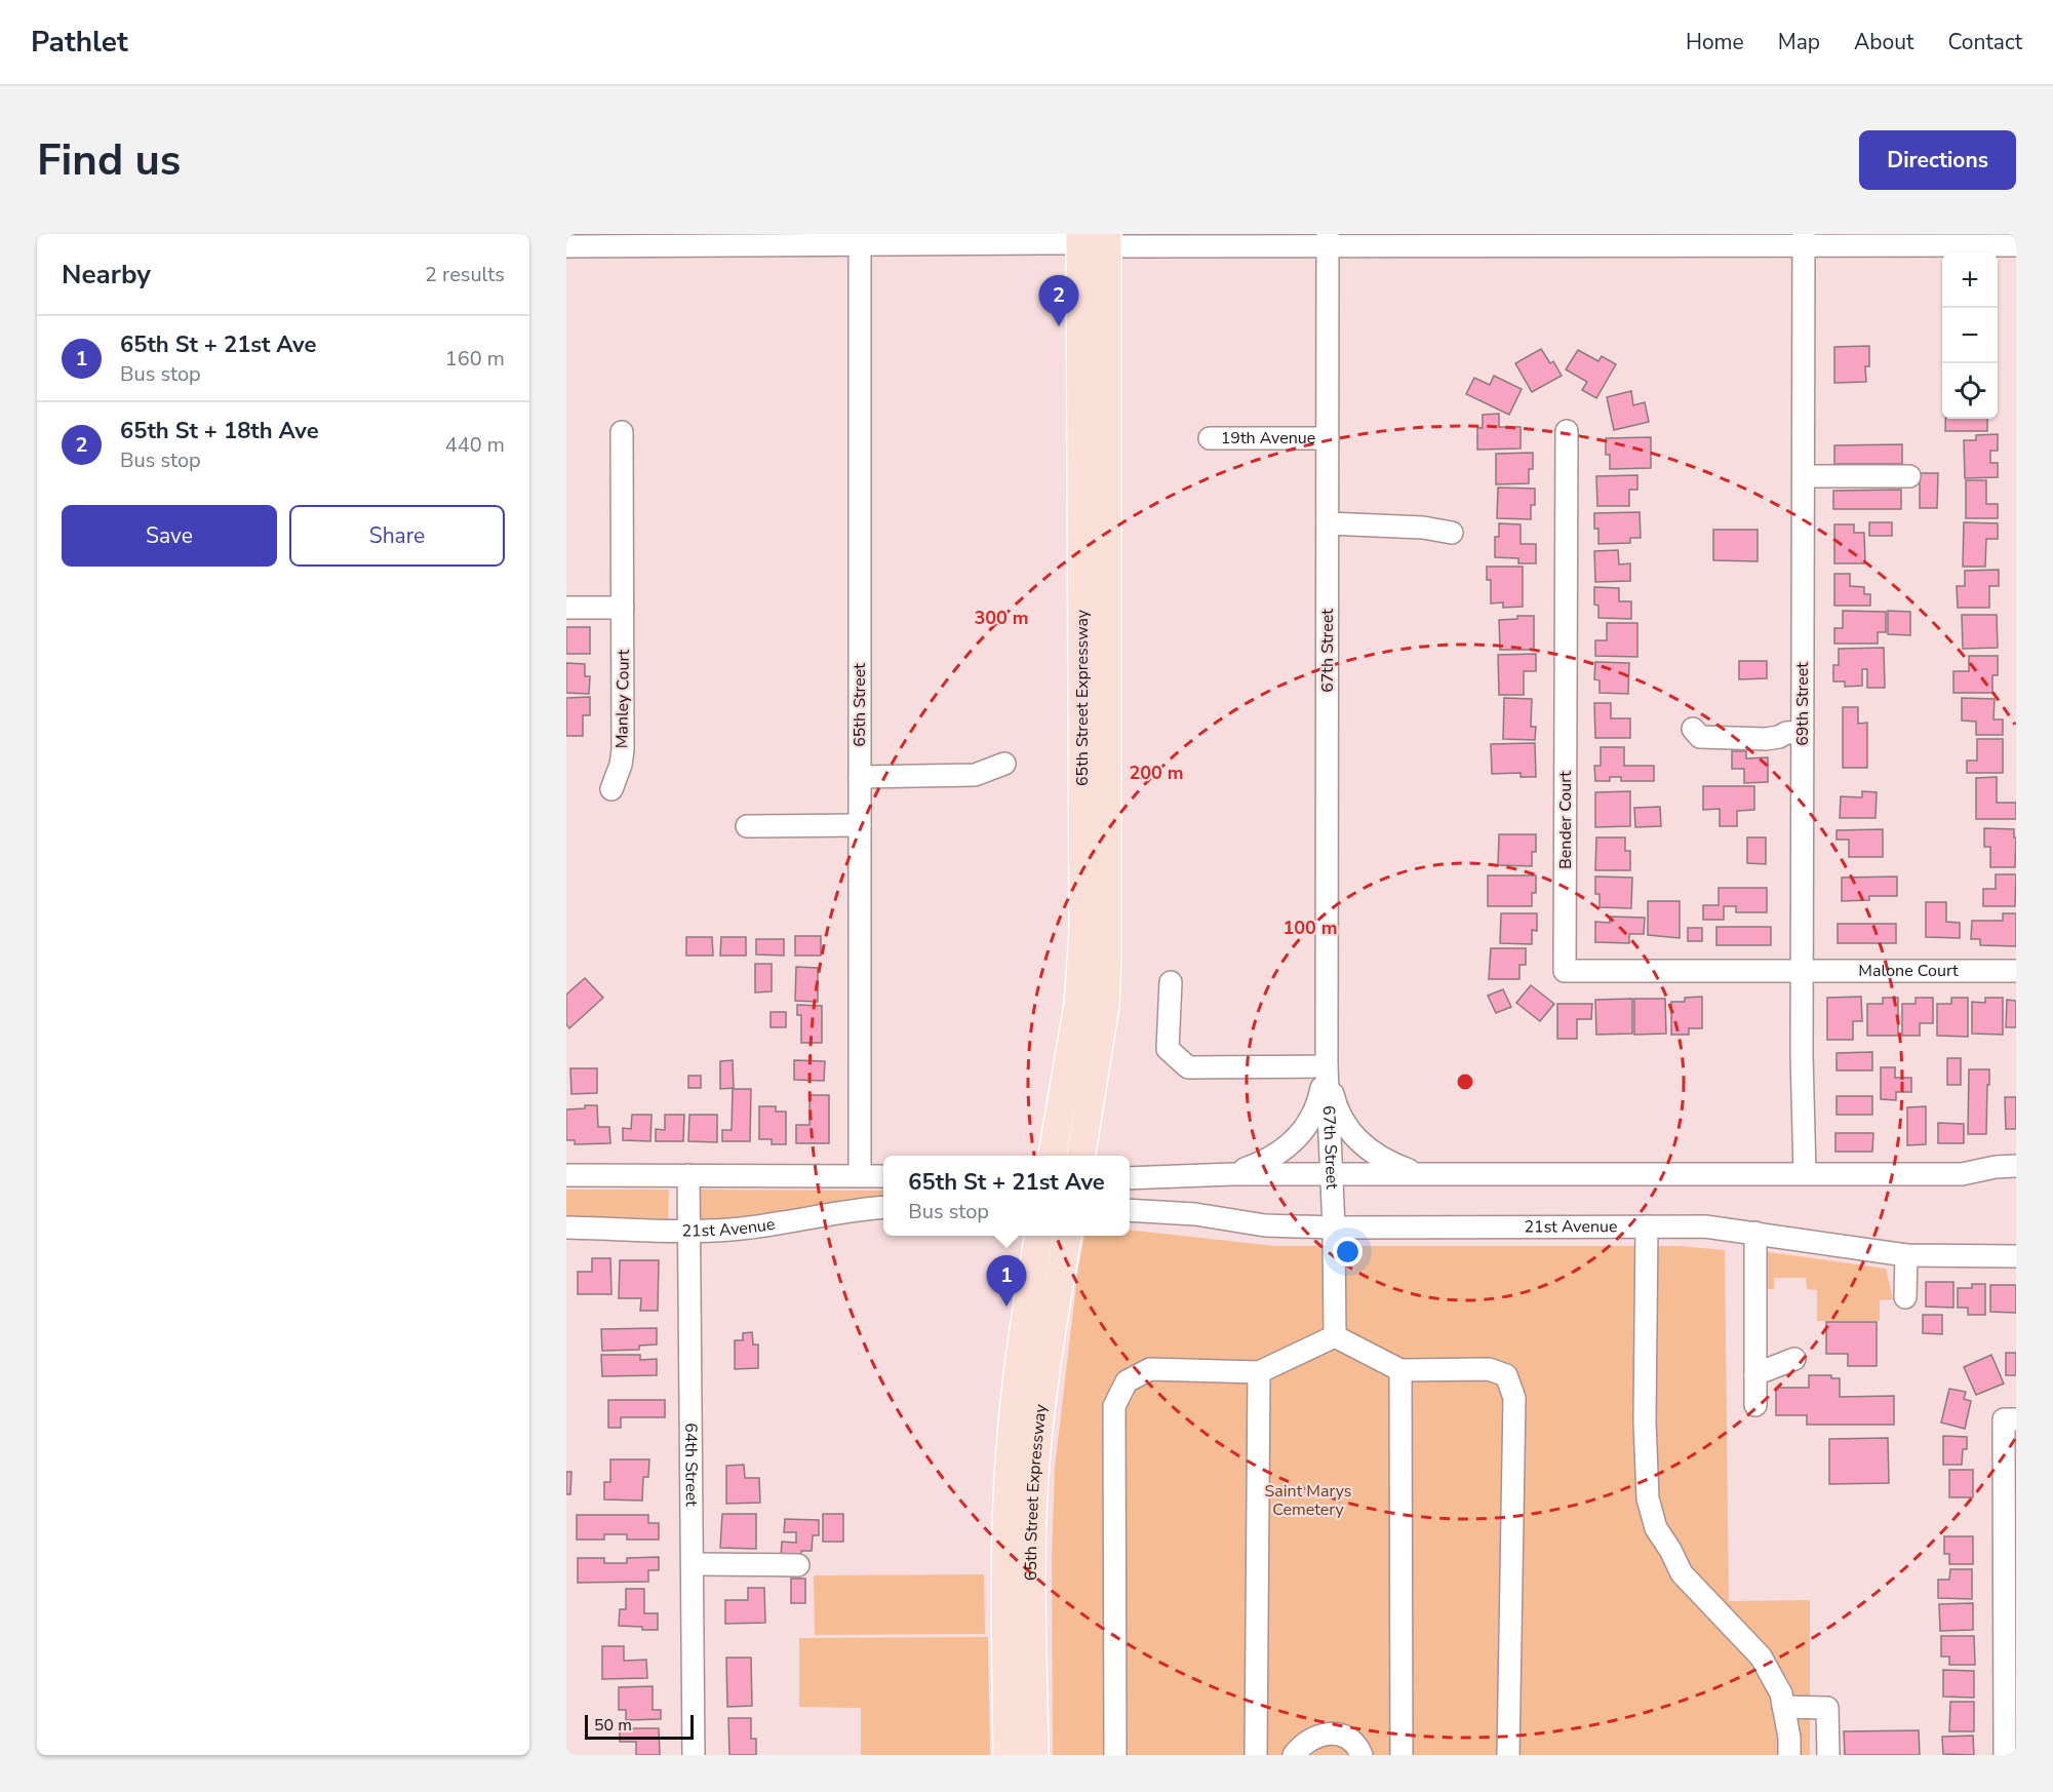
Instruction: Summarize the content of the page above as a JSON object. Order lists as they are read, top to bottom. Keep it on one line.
{"streets":{"main road":["65th Street Expressway"],"street":["19th Avenue","67th Street","Manley Court","69th Street","65th Street","Bender Court","Malone Court","21st Avenue","64th Street"]},"crossings":[["19th Avenue","67th Street"],["67th Street","21st Avenue"],["69th Street","Bender Court"],["69th Street","Malone Court"],["Bender Court","Malone Court"],["21st Avenue","64th Street"]],"parks":["Saint Marys Cemetery"],"scale_bar":"50 m","page":{"header":"Pathlet","nav":["Home","Map","About","Contact"],"buttons":["Directions",["Save","Share"]],"title":"Find us","heading":["Nearby","2 results"],"map_buttons":["+","−"],"pins":["2","1"],"list":[{"mark":"1","name":"65th St + 21st Ave","note":"Bus stop","value":"160 m"},{"mark":"2","name":"65th St + 18th Ave","note":"Bus stop","value":"440 m"}],"popup":["65th St + 21st Ave","Bus stop"],"scale":"50 m"},"rings":["300 m","200 m","100 m"]}
